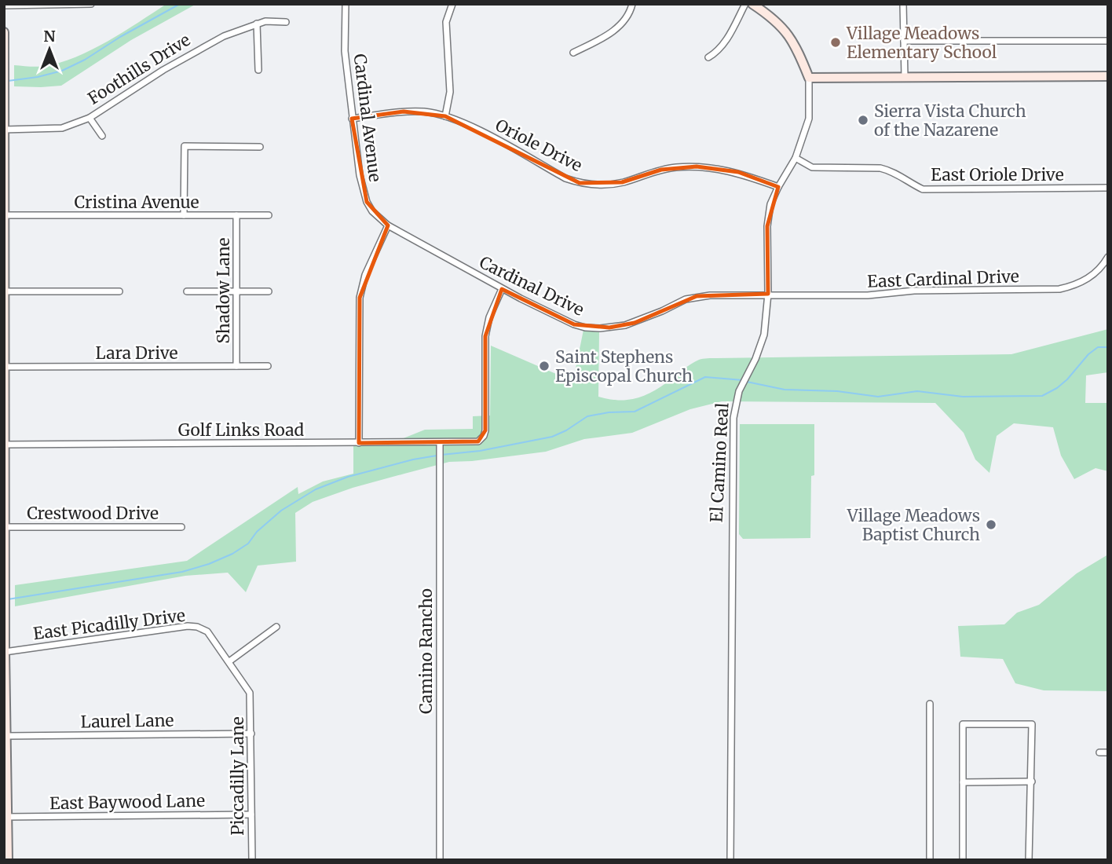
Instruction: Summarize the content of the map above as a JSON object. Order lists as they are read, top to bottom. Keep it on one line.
{"streets":{"street":["Foothills Drive","Cardinal Avenue","Oriole Drive","East Oriole Drive","Cristina Avenue","East Cardinal Drive","Cardinal Drive","Shadow Lane","Lara Drive","Golf Links Road","El Camino Real","Crestwood Drive","East Picadilly Drive","Camino Rancho","Laurel Lane","Piccadilly Lane","East Baywood Lane"]},"crossings":[["Cardinal Avenue","Oriole Drive"],["Cardinal Avenue","Cardinal Drive"],["Oriole Drive","El Camino Real"],["East Oriole Drive","El Camino Real"],["Cristina Avenue","Shadow Lane"],["East Cardinal Drive","Cardinal Drive"],["East Cardinal Drive","El Camino Real"],["Cardinal Drive","Golf Links Road"],["Cardinal Drive","El Camino Real"],["Shadow Lane","Lara Drive"],["Golf Links Road","Camino Rancho"],["East Picadilly Drive","Piccadilly Lane"],["Laurel Lane","Piccadilly Lane"],["Piccadilly Lane","East Baywood Lane"]],"places":["Village Meadows Elementary School","Sierra Vista Church of the Nazarene","Saint Stephens Episcopal Church","Village Meadows Baptist Church"],"north":"top"}
